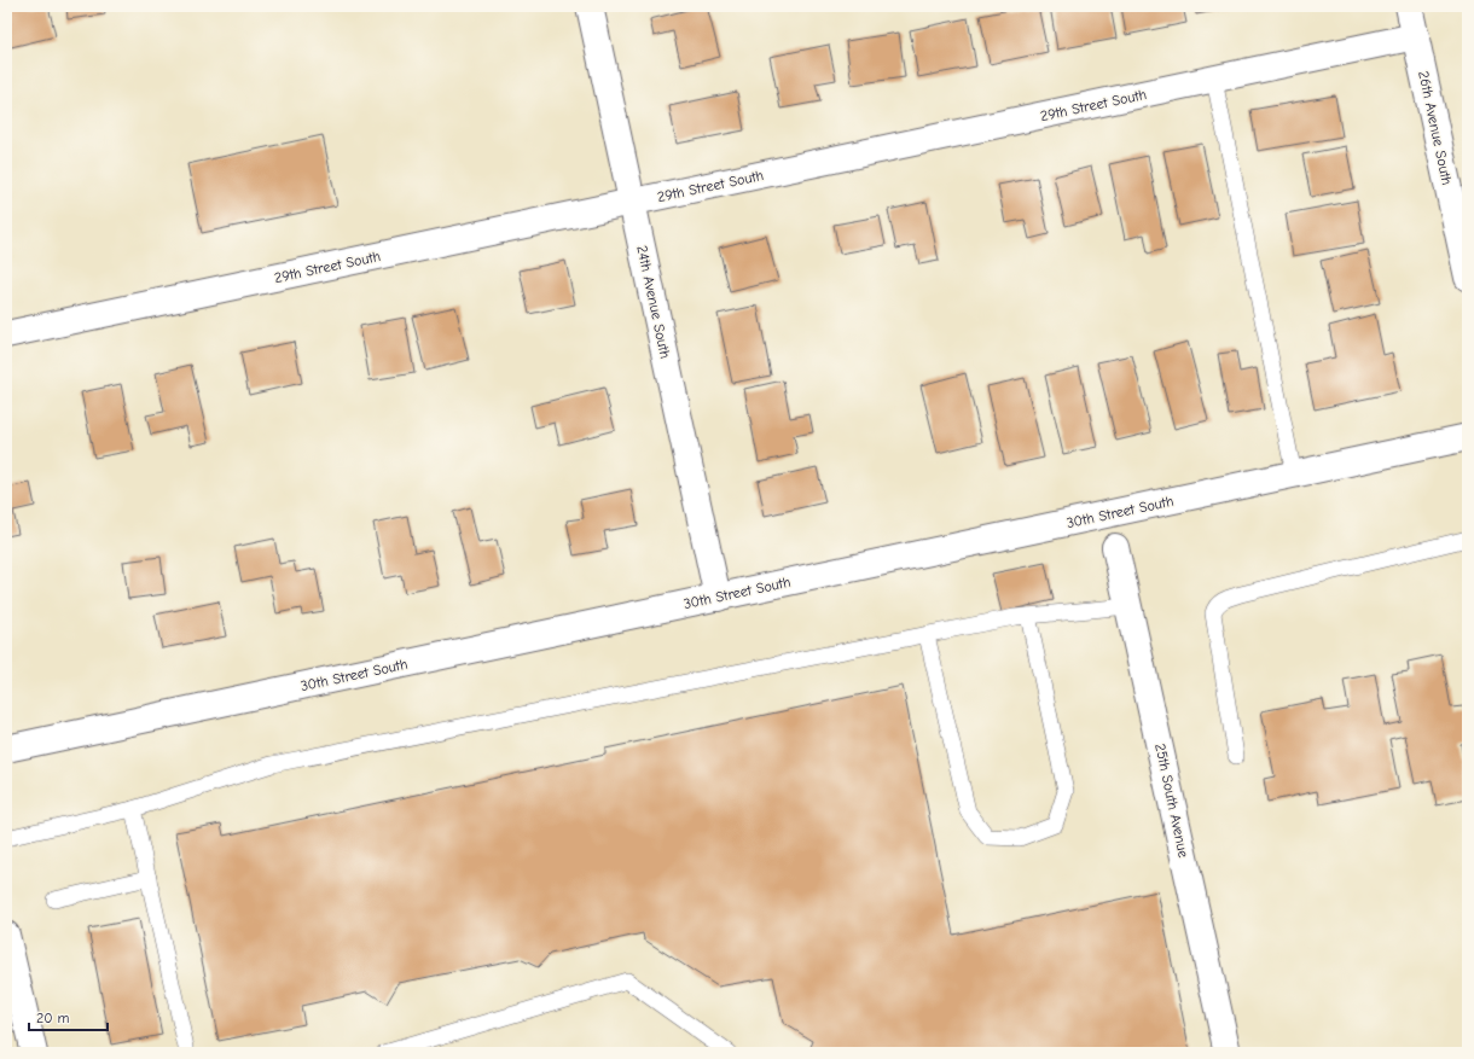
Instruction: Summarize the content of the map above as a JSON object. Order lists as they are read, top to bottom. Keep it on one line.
{"streets":{"street":["29th Street South","26th Avenue South","24th Avenue South","30th Street South","25th South Avenue"]},"crossings":[["29th Street South","26th Avenue South"],["29th Street South","24th Avenue South"],["24th Avenue South","30th Street South"]],"scale_bar":"20 m"}
